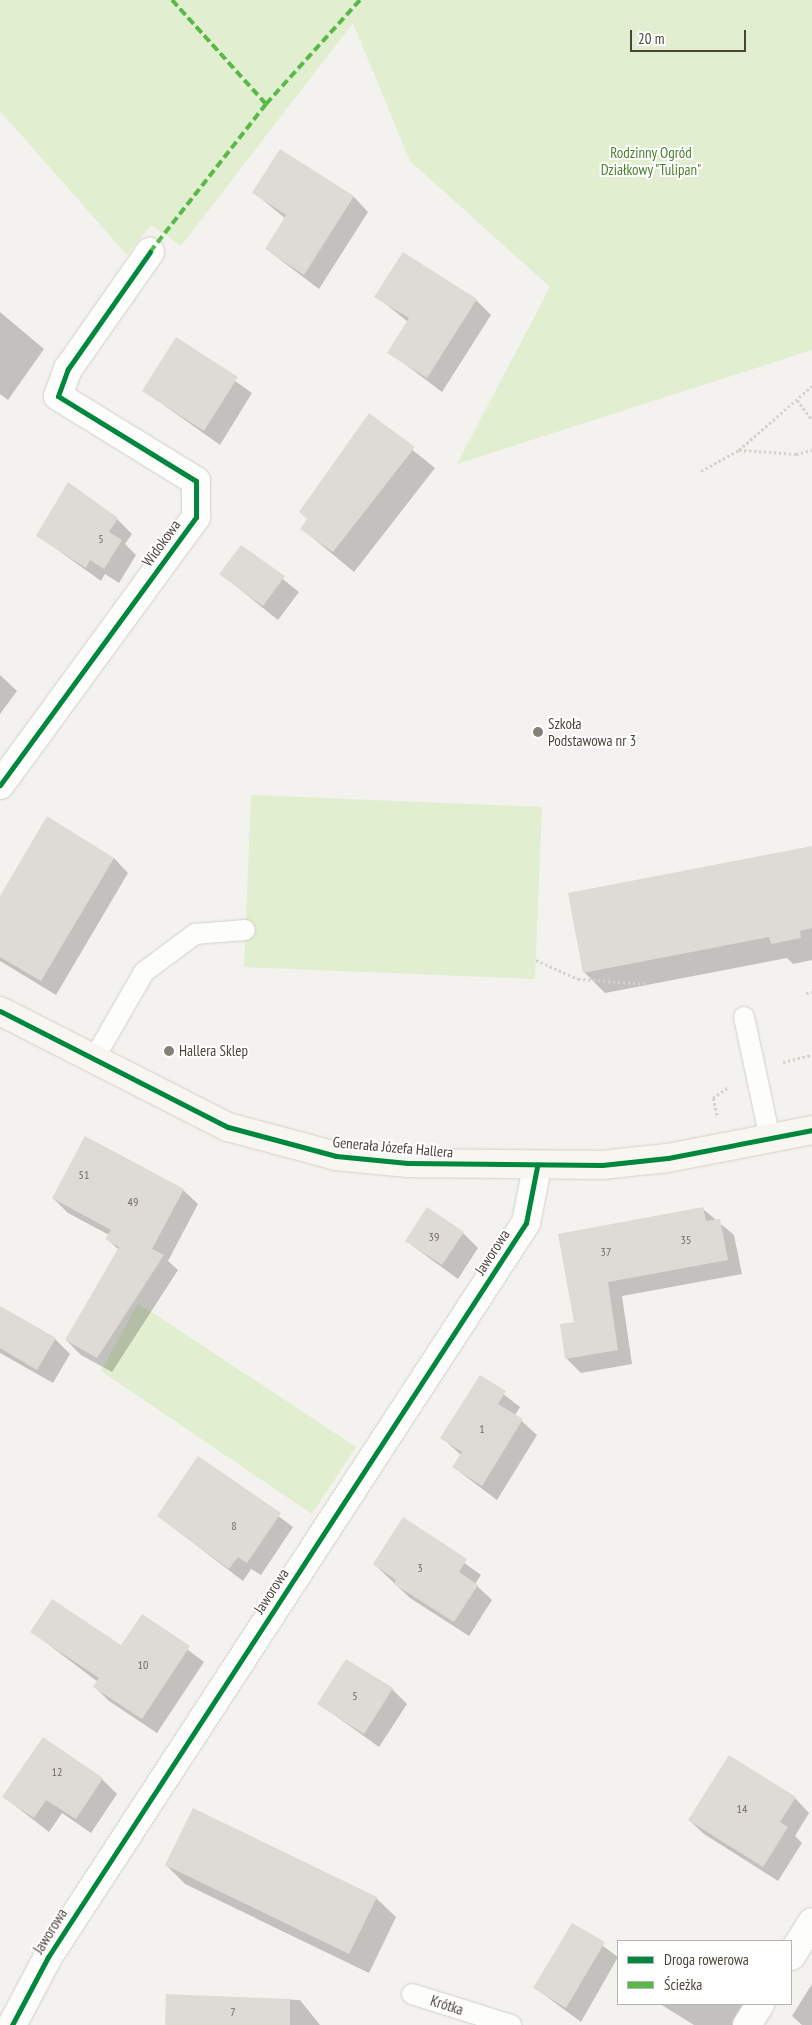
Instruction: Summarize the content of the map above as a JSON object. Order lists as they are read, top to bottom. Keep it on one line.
{"streets":{"street":["Widokowa","Generała Józefa Hallera","Jaworowa"],"lane":["Krótka"]},"crossings":[["Generała Józefa Hallera","Jaworowa"]],"parks":["Rodzinny Ogród Działkowy \"Tulipan\""],"places":["Szkoła Podstawowa nr 3","Hallera Sklep"],"house_numbers":["5","51","49","39","35","37","1","8","3","10","5","12","14","7"],"legend":["Droga rowerowa","Ścieżka"],"scale_bar":"20 m"}
